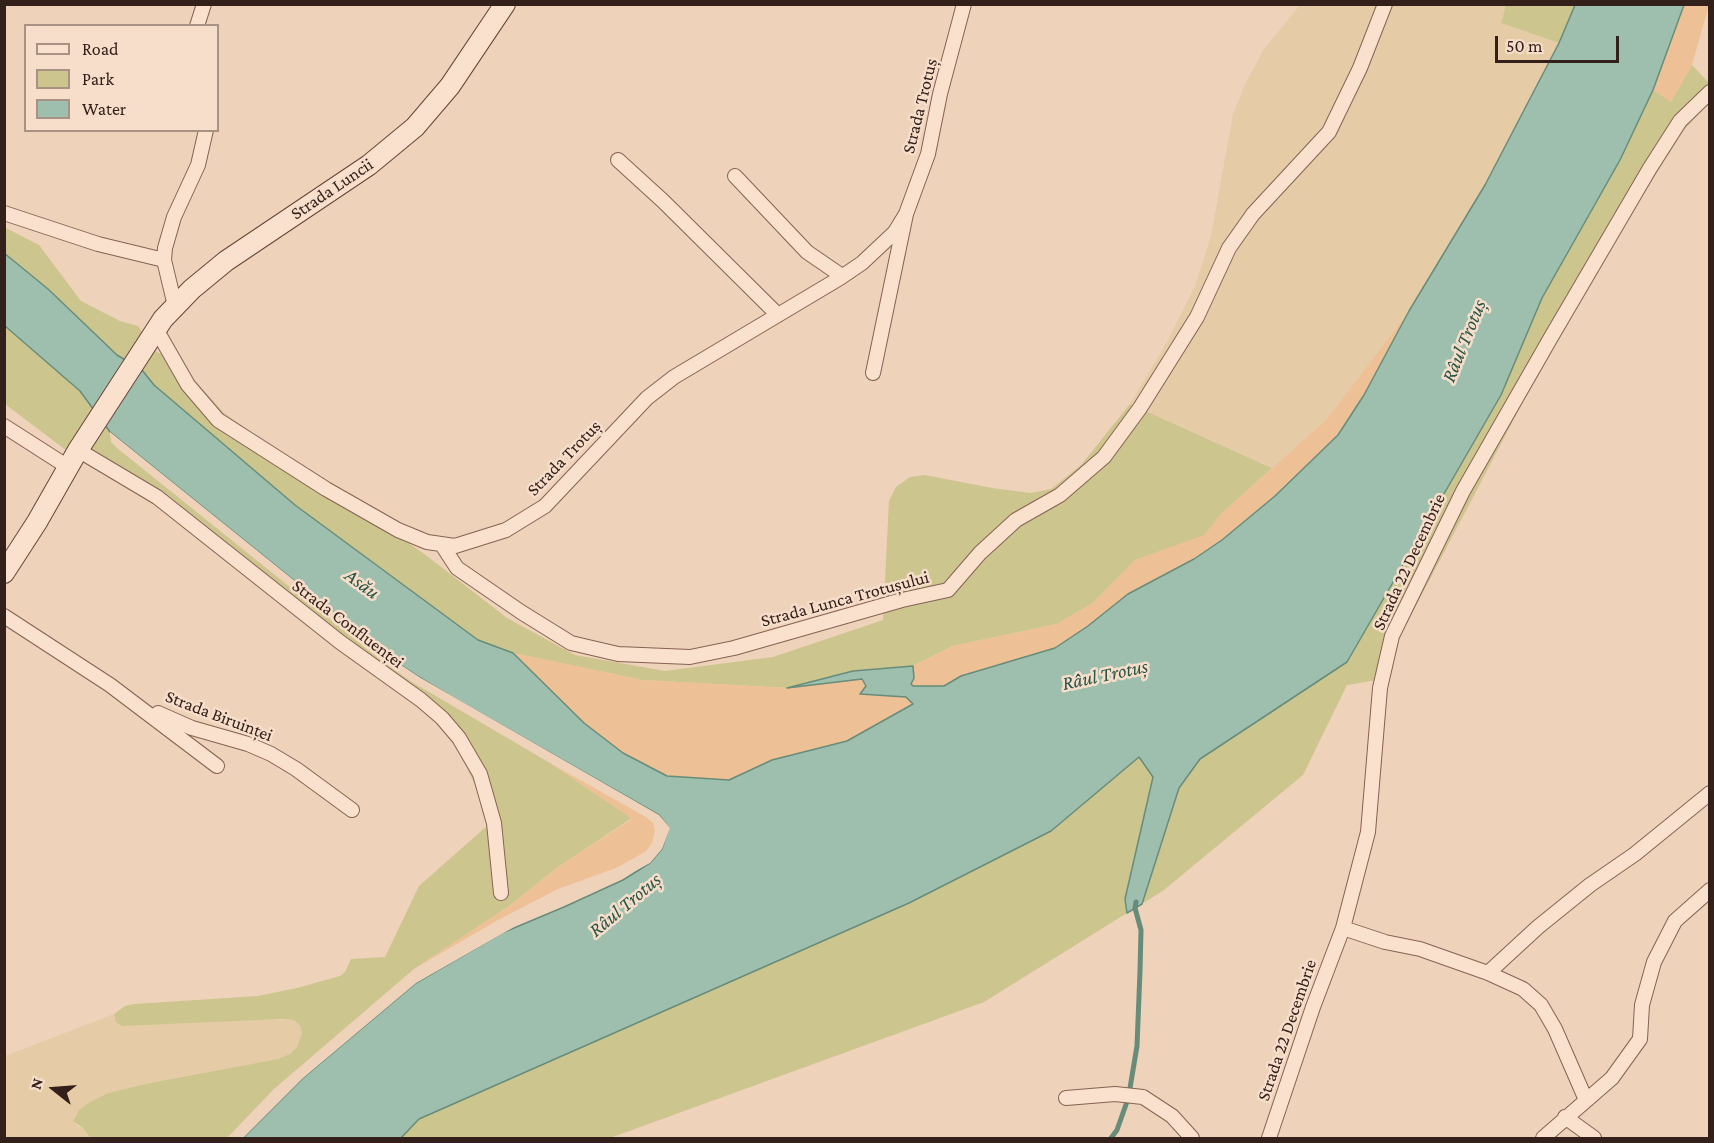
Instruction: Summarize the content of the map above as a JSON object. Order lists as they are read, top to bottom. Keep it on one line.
{"streets":{"main road":["Strada Luncii"],"street":["Strada Trotuș","Strada 22 Decembrie","Strada Lunca Trotușului","Strada Confluenței","Strada Biruinței"]},"crossings":[["Strada Trotuș","Strada Luncii"],["Strada Trotuș","Strada Lunca Trotușului"],["Strada Luncii","Strada Confluenței"]],"water":["Râul Trotuș","Asău"],"legend":["Road","Park","Water"],"scale_bar":"50 m","north":"left"}
